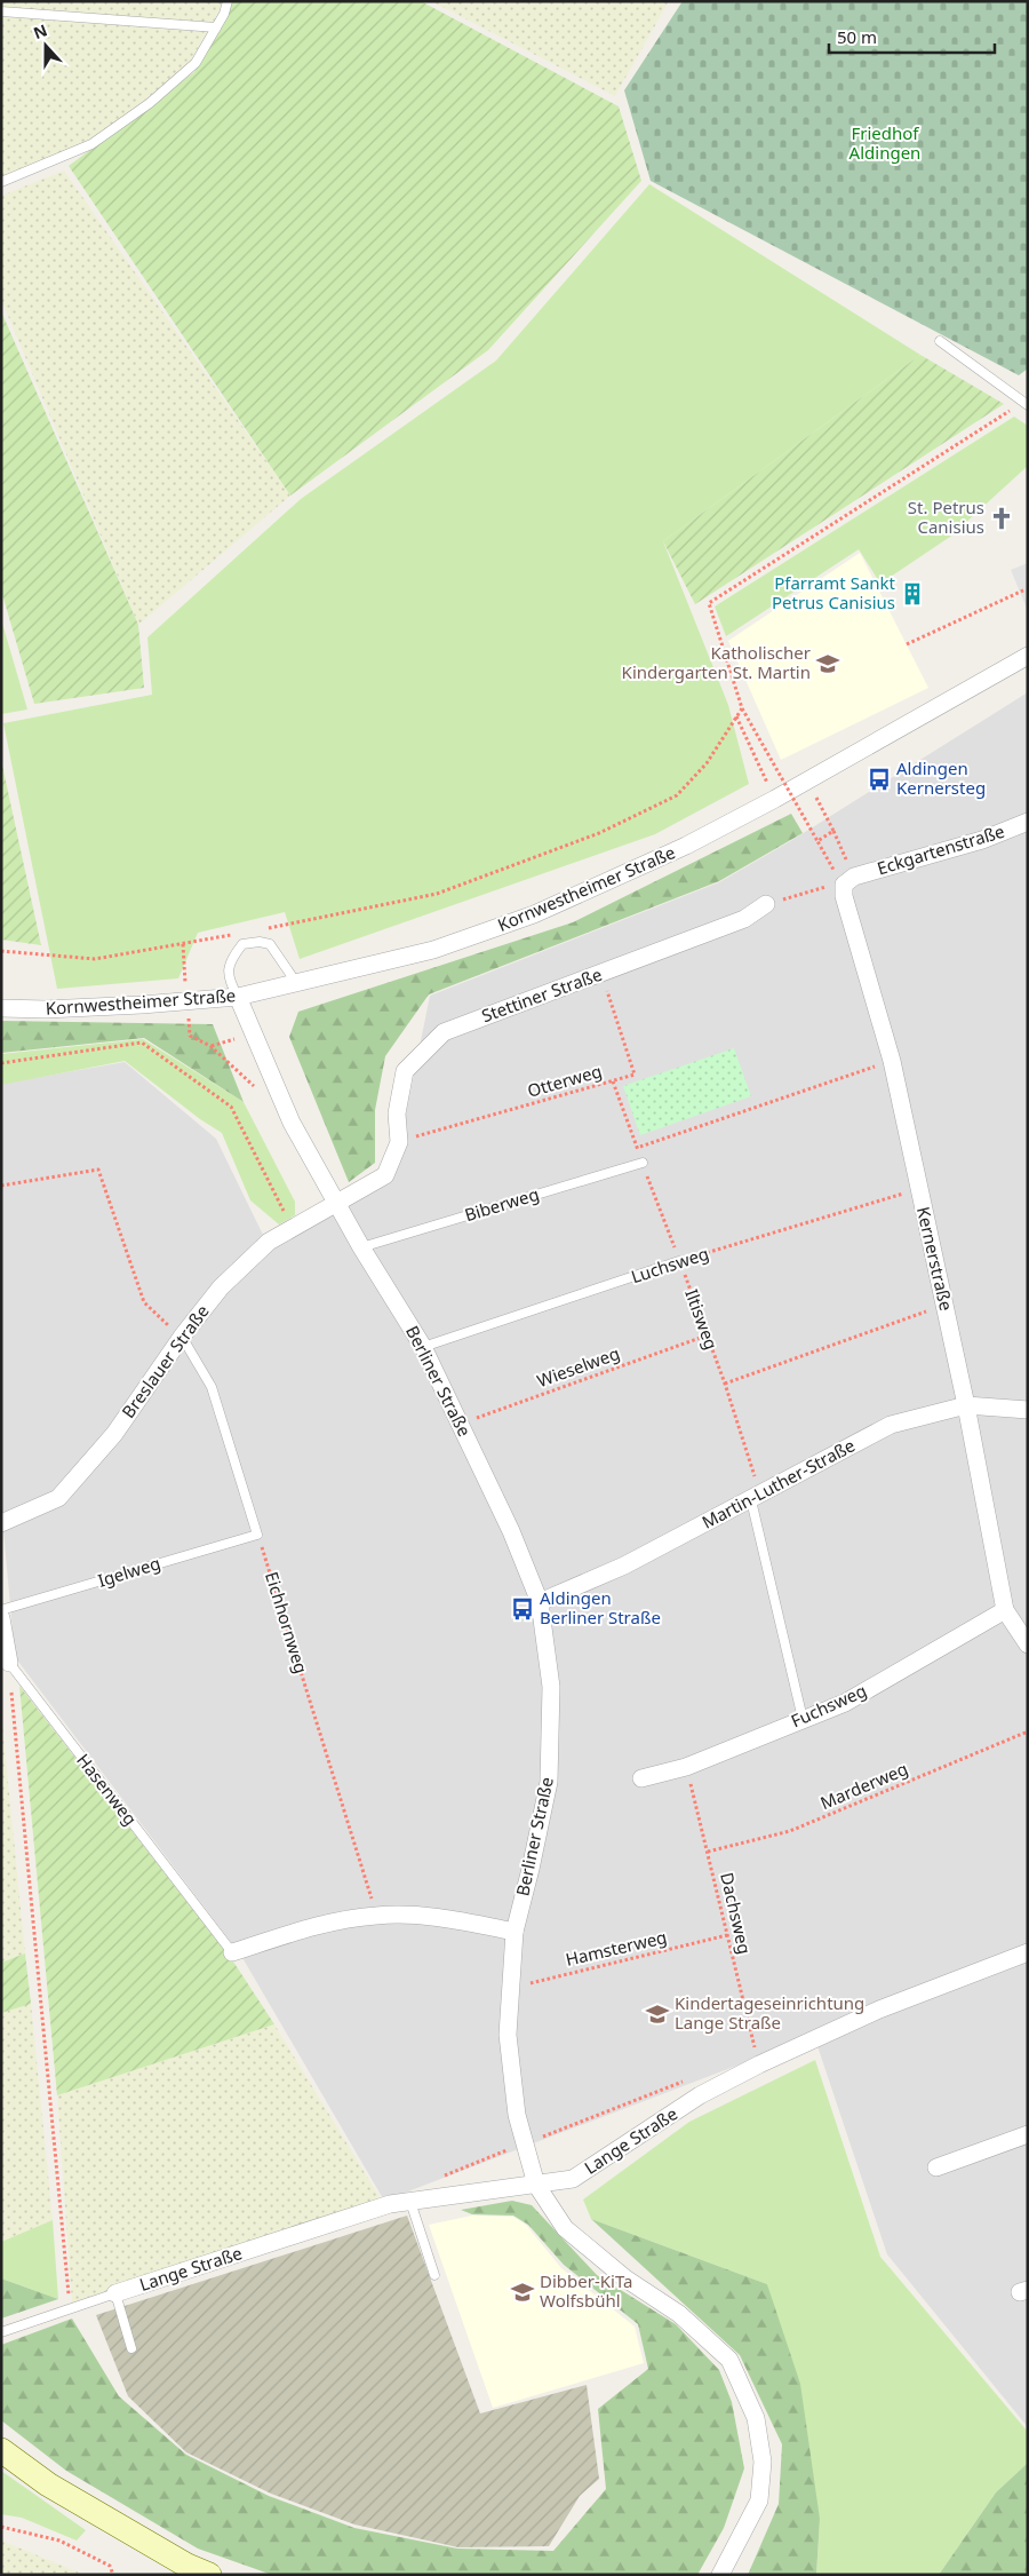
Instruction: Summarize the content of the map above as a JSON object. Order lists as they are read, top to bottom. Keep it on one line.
{"streets":{"street":["Eckgartenstraße","Kornwestheimer Straße","Stettiner Straße","Kernerstraße","Breslauer Straße","Berliner Straße","Martin-Luther-Straße","Fuchsweg","Hasenweg","Lange Straße"],"lane":["Biberweg","Luchsweg","Igelweg"],"path":["Otterweg","Iltisweg","Wieselweg","Eichhornweg","Marderweg","Dachsweg","Hamsterweg"]},"crossings":[["Eckgartenstraße","Kernerstraße"],["Kornwestheimer Straße","Berliner Straße"],["Stettiner Straße","Otterweg"],["Stettiner Straße","Breslauer Straße"],["Stettiner Straße","Berliner Straße"],["Otterweg","Iltisweg"],["Biberweg","Iltisweg"],["Biberweg","Berliner Straße"],["Kernerstraße","Luchsweg"],["Kernerstraße","Martin-Luther-Straße"],["Kernerstraße","Fuchsweg"],["Luchsweg","Iltisweg"],["Luchsweg","Berliner Straße"],["Iltisweg","Wieselweg"],["Iltisweg","Martin-Luther-Straße"],["Breslauer Straße","Berliner Straße"],["Wieselweg","Berliner Straße"],["Berliner Straße","Martin-Luther-Straße"],["Berliner Straße","Hamsterweg"],["Berliner Straße","Lange Straße"],["Igelweg","Eichhornweg"],["Fuchsweg","Dachsweg"],["Marderweg","Dachsweg"],["Dachsweg","Hamsterweg"],["Dachsweg","Lange Straße"]],"parks":["Friedhof Aldingen"],"places":{"church":["St. Petrus Canisius"],"building":["Pfarramt Sankt Petrus Canisius"],"school or university":["Katholischer Kindergarten St. Martin","Kindertageseinrichtung Lange Straße","Dibber-KiTa Wolfsbühl"],"bus stop":["Aldingen Kernersteg","Aldingen Berliner Straße"]},"scale_bar":"50 m","north":"top"}
